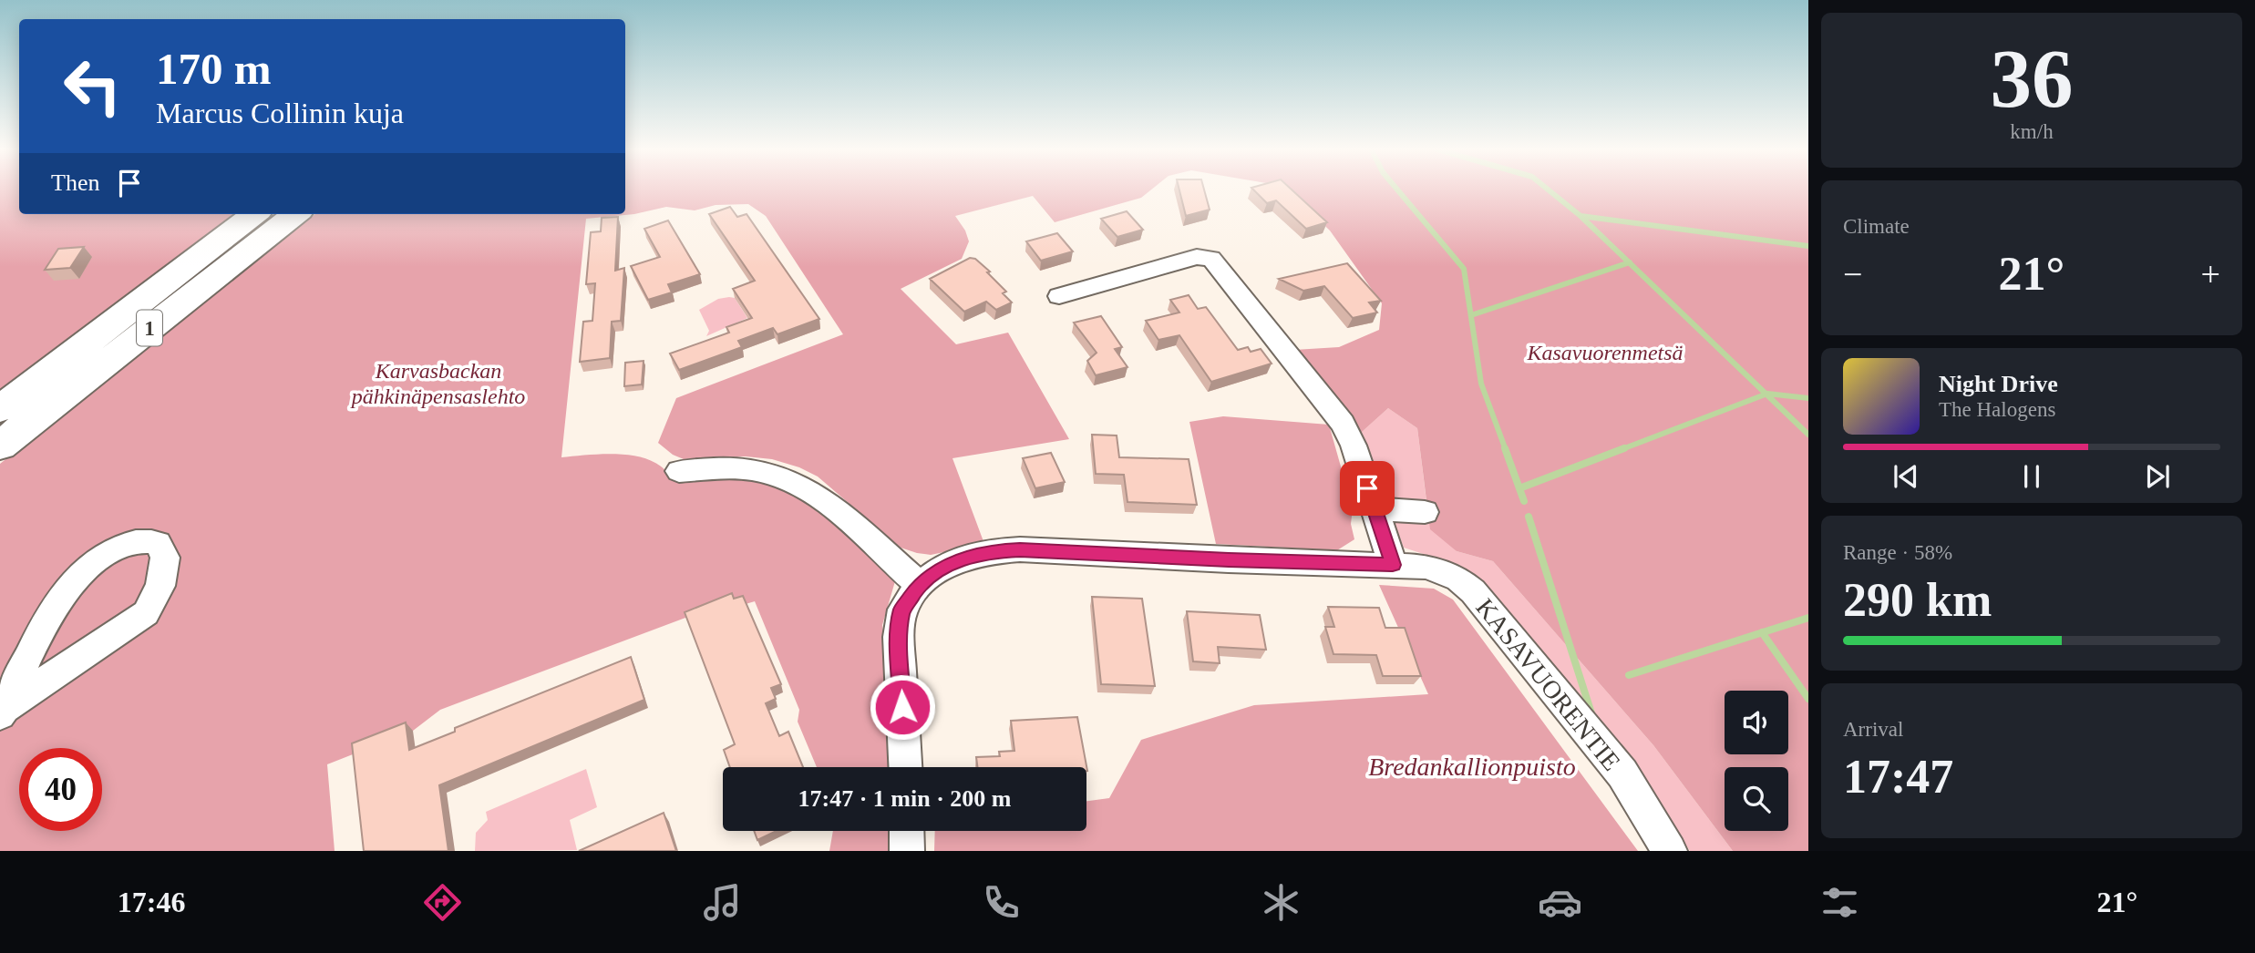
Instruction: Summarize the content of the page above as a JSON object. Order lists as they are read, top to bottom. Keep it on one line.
{"streets":{"highway":["1"],"street":["KASAVUORENTIE"]},"parks":["Kasavuorenmetsä","Karvasbackan pähkinäpensaslehto","Bredankallionpuisto"],"page":{"tile":[["36","km/h"],"Climate",["Range · 58%","290 km"],["Arrival","17:47"]],"turn":["170 m","Marcus Collinin kuja"],"then":"Then","heat":["−","21°","+"],"song":["Night Drive","The Halogens"],"limit":"40","trip":"17:47 · 1 min · 200 m","tabs":["17:46","21°"]}}
